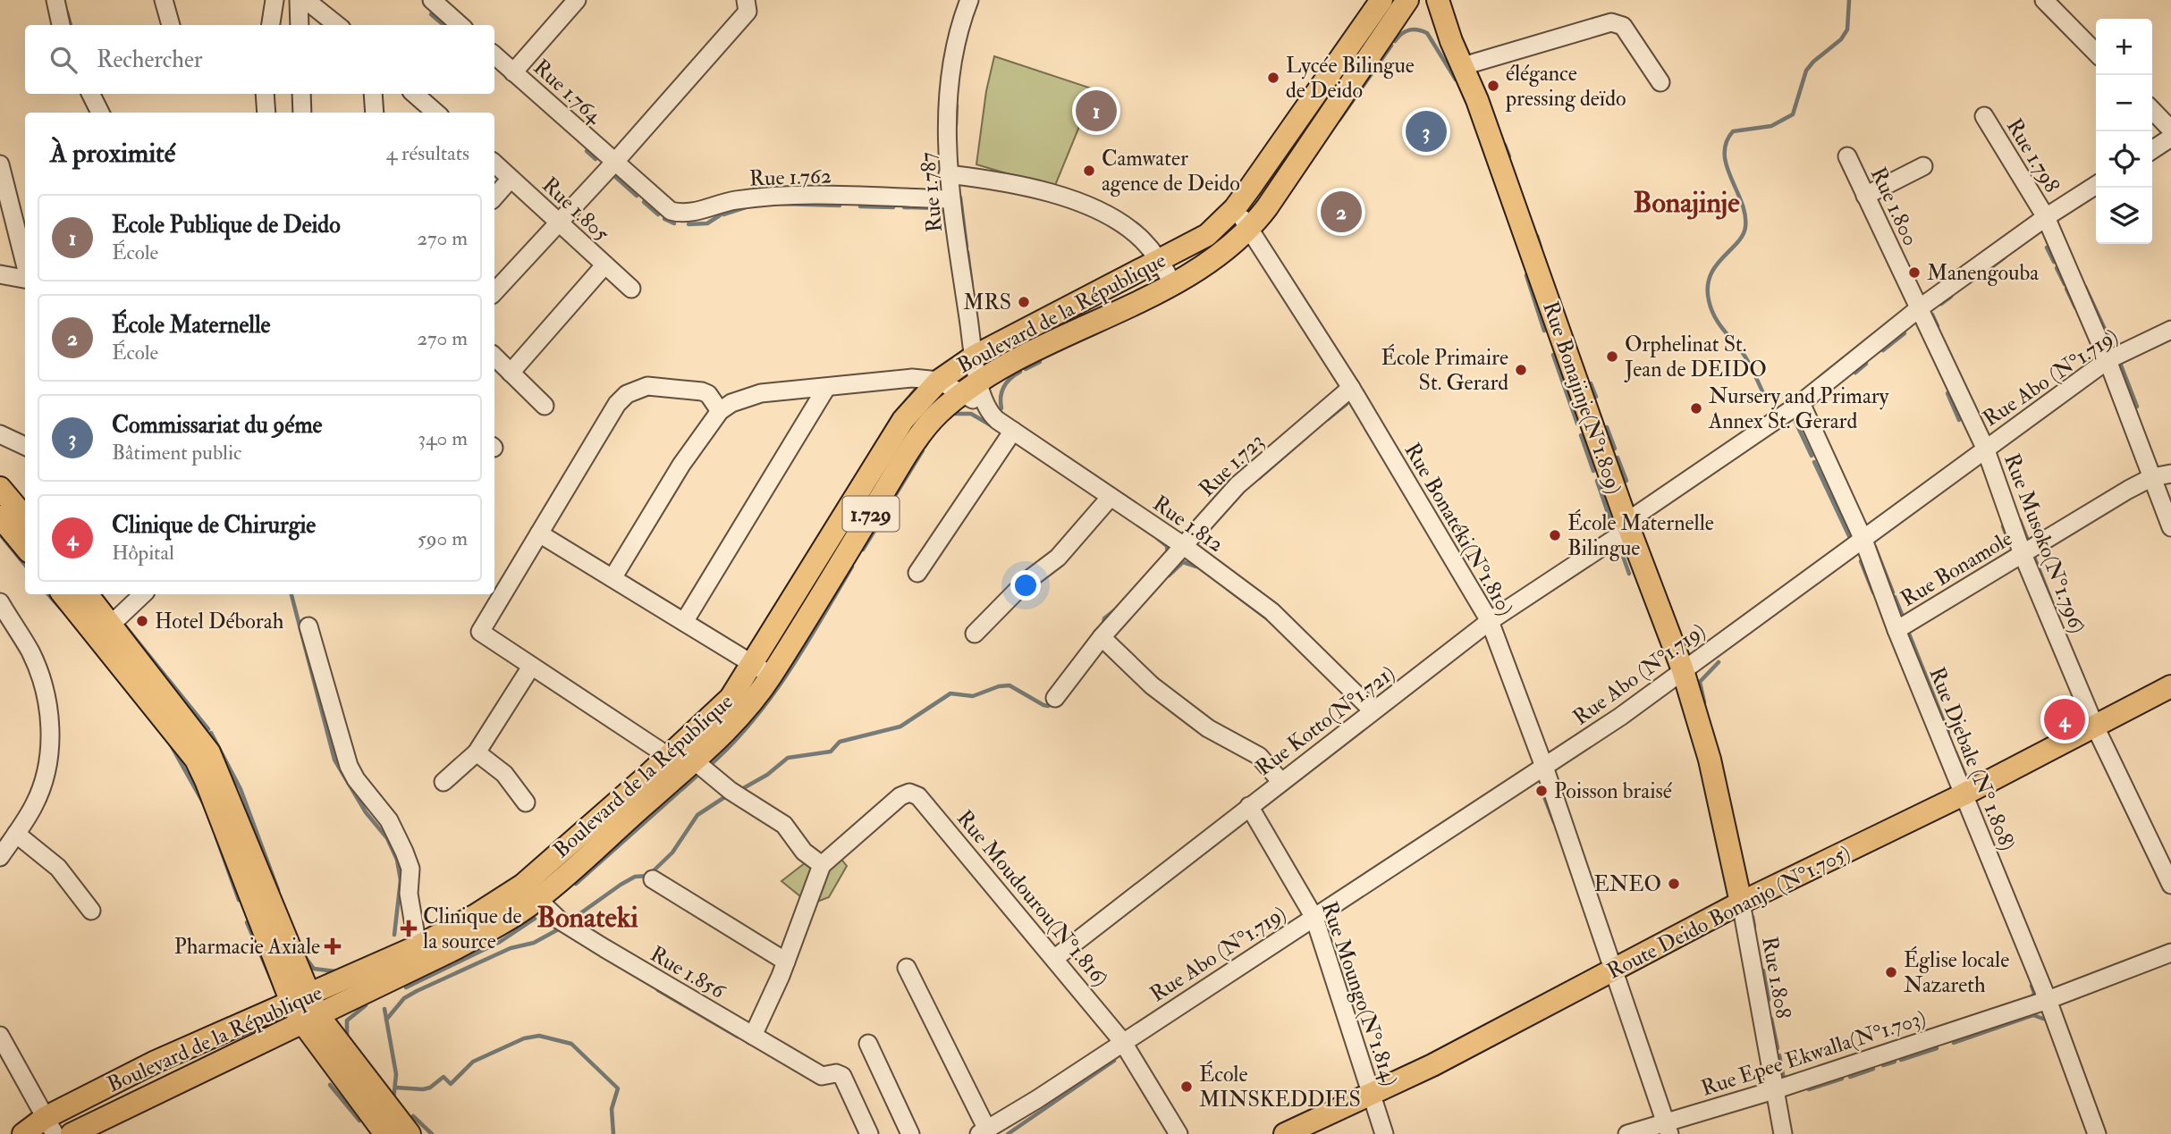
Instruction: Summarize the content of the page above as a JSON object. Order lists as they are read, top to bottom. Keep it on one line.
{"streets":{"main road":["Boulevard de la République","Rue Bonajinje(N°1.809)","1.729","Route Deido Bonanjo (N°1.705)"],"street":["Rue 1.764","Rue 1.798","Rue 1.762","Rue 1.787","Rue 1.800","Rue 1.805","Rue Abo (N°1.719)","Rue 1.723","Rue 1.812","Rue Bonatéki(N°1.810)","Rue Musoko(N°1.796)","Rue Bonamole","Rue Kotto(N°1.721)","Rue Djebale (N° 1.808)","Rue Moudourou(N°1.816)","Rue 1.856","Rue 1.808","Rue Moungo(N°1.814)","Rue Epee Ekwalla(N°1.703)"]},"crossings":[["Rue 1.764","Rue 1.762"],["Rue 1.798","Rue Abo (N°1.719)"],["Rue 1.798","Rue Bonamole"],["Rue 1.798","Rue Kotto(N°1.721)"],["Rue 1.762","Rue 1.787"],["Rue 1.787","Boulevard de la République"],["Rue 1.787","Rue 1.812"],["Rue 1.800","Rue Musoko(N°1.796)"],["Rue 1.800","Rue Kotto(N°1.721)"],["Boulevard de la République","Rue 1.812"],["Boulevard de la République","Rue Bonatéki(N°1.810)"],["Boulevard de la République","Rue 1.856"],["Rue Abo (N°1.719)","Rue Bonajinje(N°1.809)"],["Rue Abo (N°1.719)","Rue Bonatéki(N°1.810)"],["Rue Abo (N°1.719)","Rue Musoko(N°1.796)"],["Rue Abo (N°1.719)","Rue Djebale (N° 1.808)"],["Rue Abo (N°1.719)","Rue Moudourou(N°1.816)"],["Rue Abo (N°1.719)","Rue Moungo(N°1.814)"],["Rue Bonajinje(N°1.809)","Rue Kotto(N°1.721)"],["Rue Bonajinje(N°1.809)","Route Deido Bonanjo (N°1.705)"],["Rue Bonajinje(N°1.809)","Rue 1.808"],["Rue 1.723","Rue 1.812"],["Rue 1.723","Rue Bonatéki(N°1.810)"],["Rue 1.812","Rue Kotto(N°1.721)"],["Rue Bonatéki(N°1.810)","Rue Kotto(N°1.721)"],["Rue Bonatéki(N°1.810)","Route Deido Bonanjo (N°1.705)"],["Rue Bonatéki(N°1.810)","Rue Epee Ekwalla(N°1.703)"],["Rue Musoko(N°1.796)","Rue Bonamole"],["Rue Musoko(N°1.796)","Rue Kotto(N°1.721)"],["Rue Musoko(N°1.796)","Route Deido Bonanjo (N°1.705)"],["Rue Bonamole","Rue Djebale (N° 1.808)"],["Rue Kotto(N°1.721)","Rue Djebale (N° 1.808)"],["Rue Kotto(N°1.721)","Rue Moudourou(N°1.816)"],["Rue Kotto(N°1.721)","Rue Moungo(N°1.814)"],["Rue Djebale (N° 1.808)","Route Deido Bonanjo (N°1.705)"],["Rue Djebale (N° 1.808)","Rue Epee Ekwalla(N°1.703)"],["Route Deido Bonanjo (N°1.705)","Rue 1.808"],["Route Deido Bonanjo (N°1.705)","Rue Moungo(N°1.814)"],["Rue 1.808","Rue Epee Ekwalla(N°1.703)"]],"districts":["Bonajinje","Bonateki"],"places":{"other":["Lycée Bilingue de Deido","élégance pressing deïdo","Camwater agence de Deido","Manengouba","MRS","Orphelinat St. Jean de DEIDO","École Primaire St. Gerard","Nursery and Primary Annex St. Gerard","École Maternelle Bilingue","Hotel Déborah","Poisson braisé","ENEO","Église locale Nazareth","École MINSKEDDIES"],"health":["Clinique de la source","Pharmacie Axiale"]},"page":{"map_buttons":["+","−"],"search":"Rechercher","pins":["1","3","2","4"],"heading":["À proximité","4 résultats"],"list":[{"mark":"1","name":"Ecole Publique de Deido","note":"École","value":"270 m"},{"mark":"2","name":"École Maternelle","note":"École","value":"270 m"},{"mark":"3","name":"Commissariat du 9éme","note":"Bâtiment public","value":"340 m"},{"mark":"4","name":"Clinique de Chirurgie","note":"Hôpital","value":"590 m"}]}}
